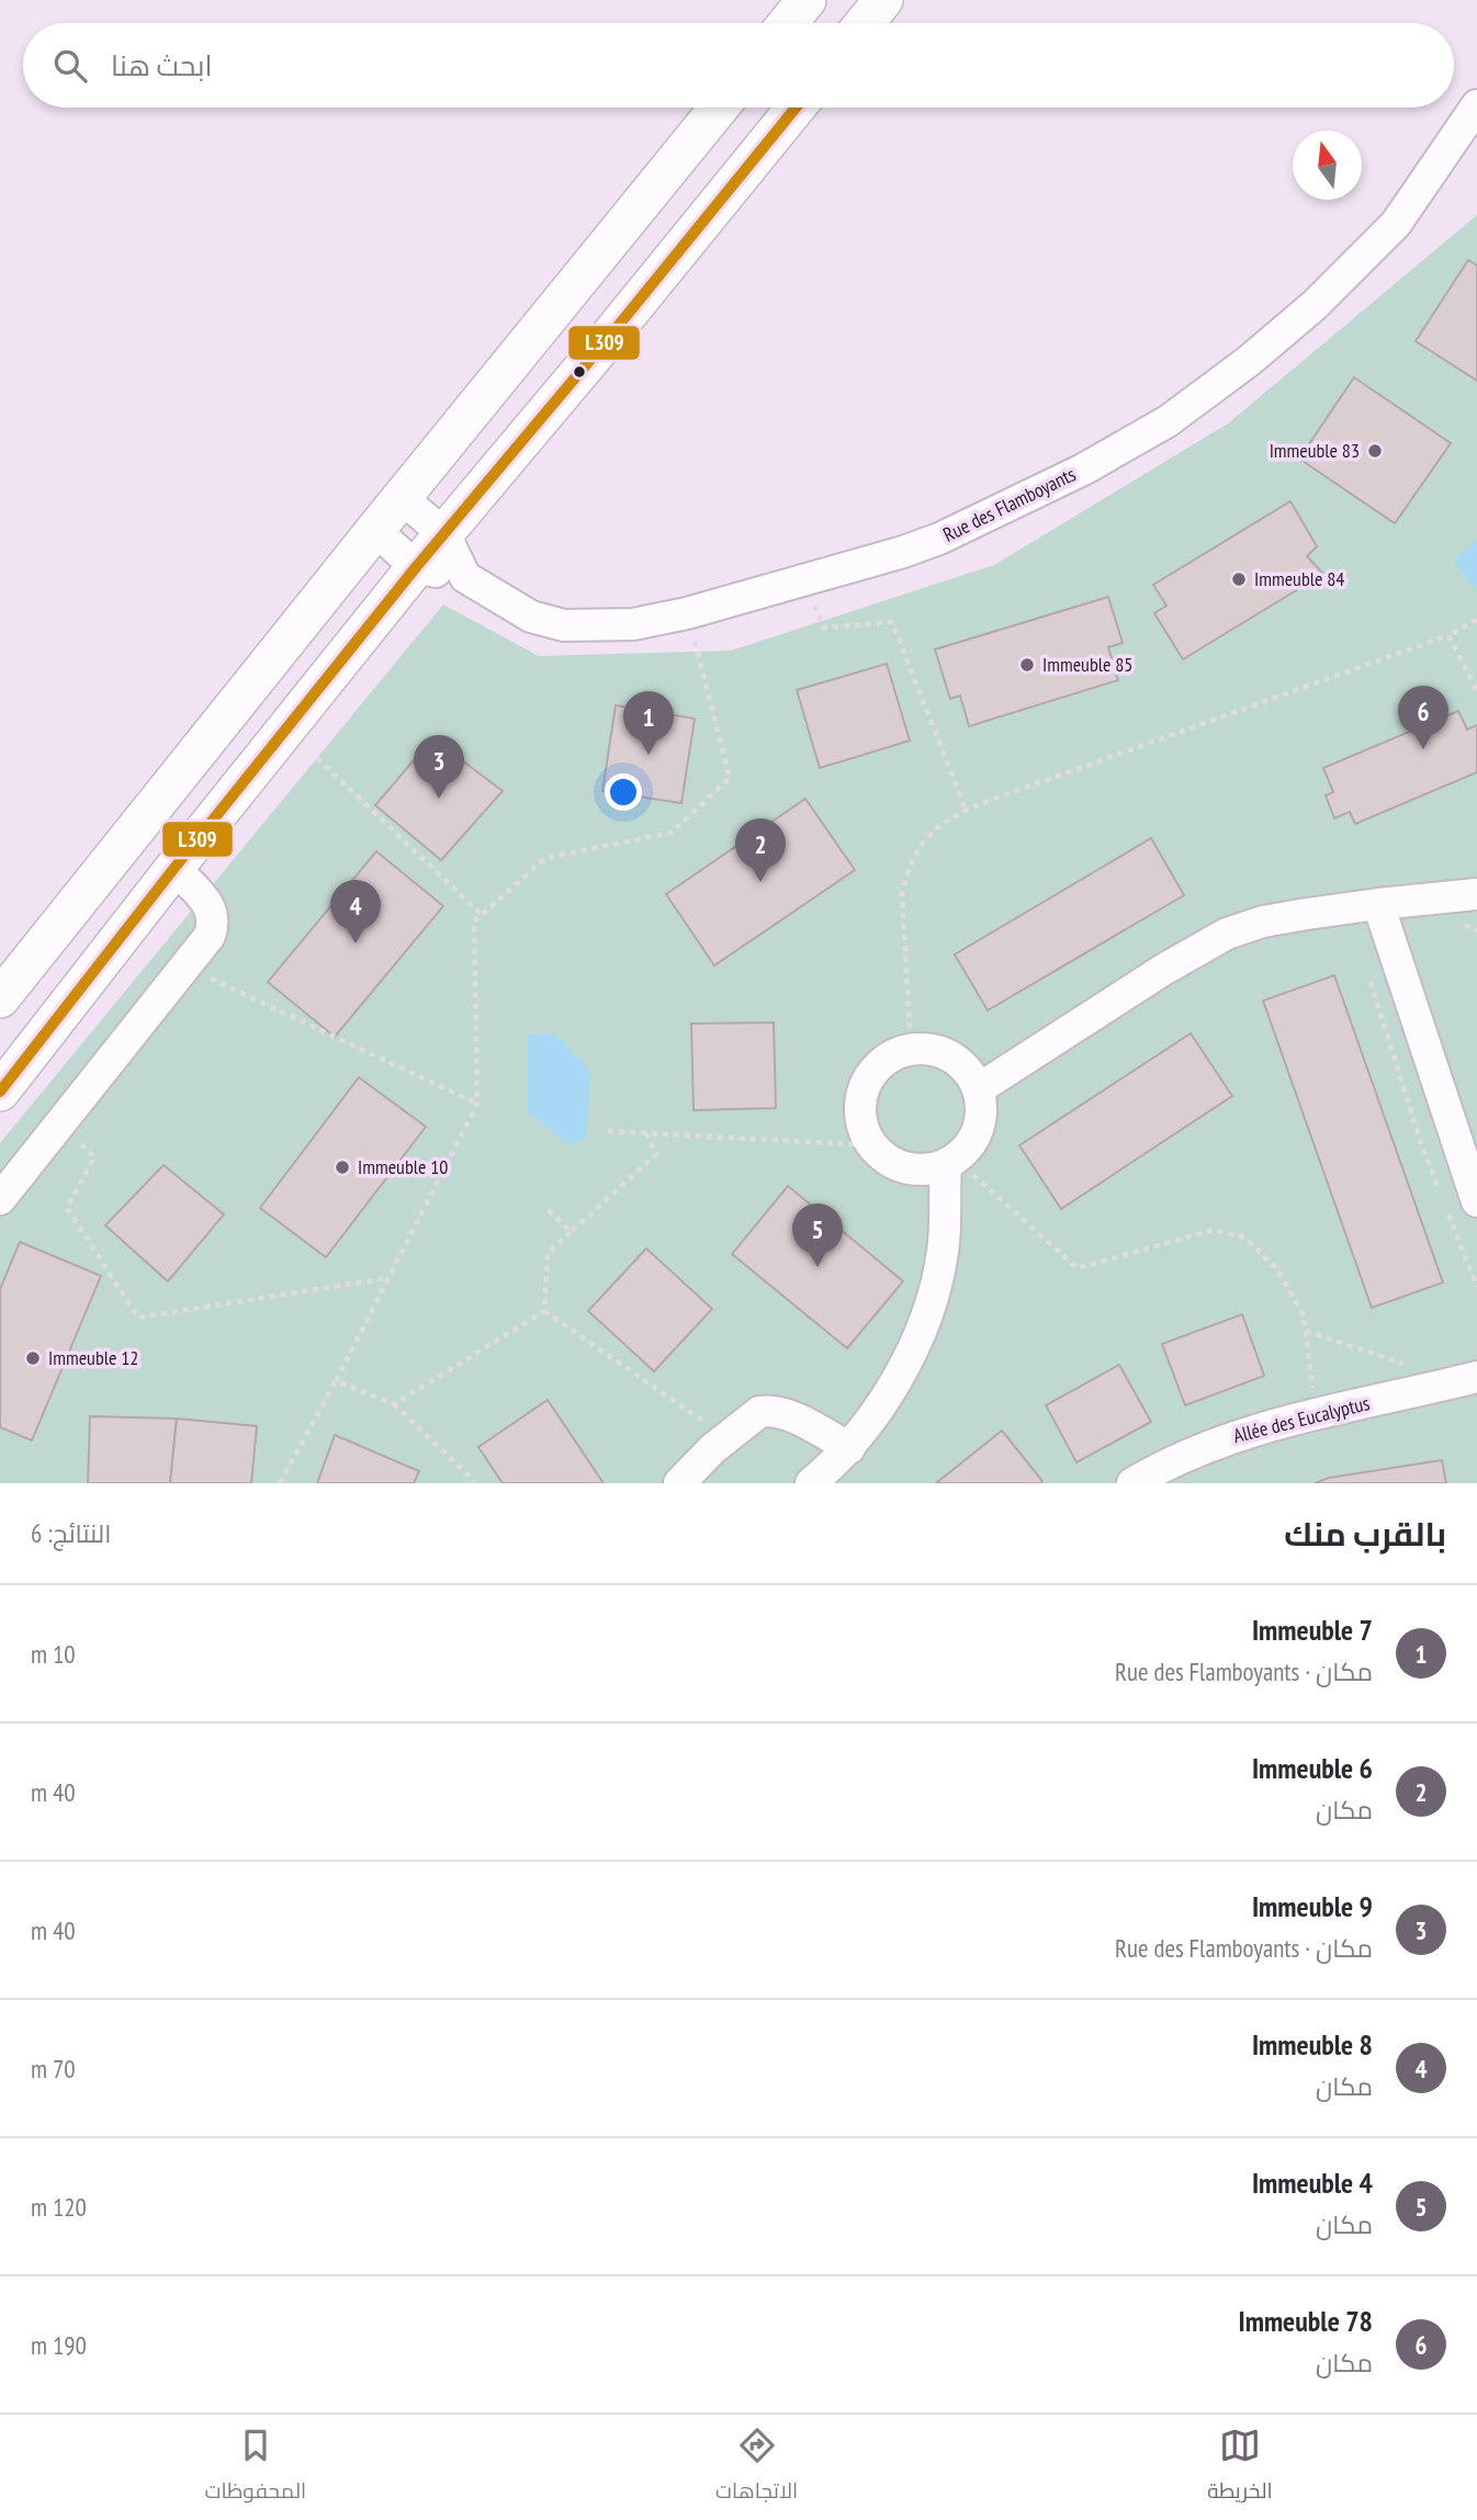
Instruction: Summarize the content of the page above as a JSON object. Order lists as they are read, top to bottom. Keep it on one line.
{"streets":{"street":["Rue des Flamboyants","Allée des Eucalyptus"]},"places":["Immeuble 83","Immeuble 84","Immeuble 85","Immeuble 10","Immeuble 12"],"lines":["transit line L309"],"north":"top","page":{"search":"ابحث هنا","pins":["6","1","3","2","4","5"],"heading":["بالقرب منك","النتائج: 6"],"list":[{"mark":"1","name":"Immeuble 7","note":"مكان · Rue des Flamboyants","value":"10 m"},{"mark":"2","name":"Immeuble 6","note":"مكان","value":"40 m"},{"mark":"3","name":"Immeuble 9","note":"مكان · Rue des Flamboyants","value":"40 m"},{"mark":"4","name":"Immeuble 8","note":"مكان","value":"70 m"},{"mark":"5","name":"Immeuble 4","note":"مكان","value":"120 m"},{"mark":"6","name":"Immeuble 78","note":"مكان","value":"190 m"}],"nav":["الخريطة","الاتجاهات","المحفوظات"]}}
